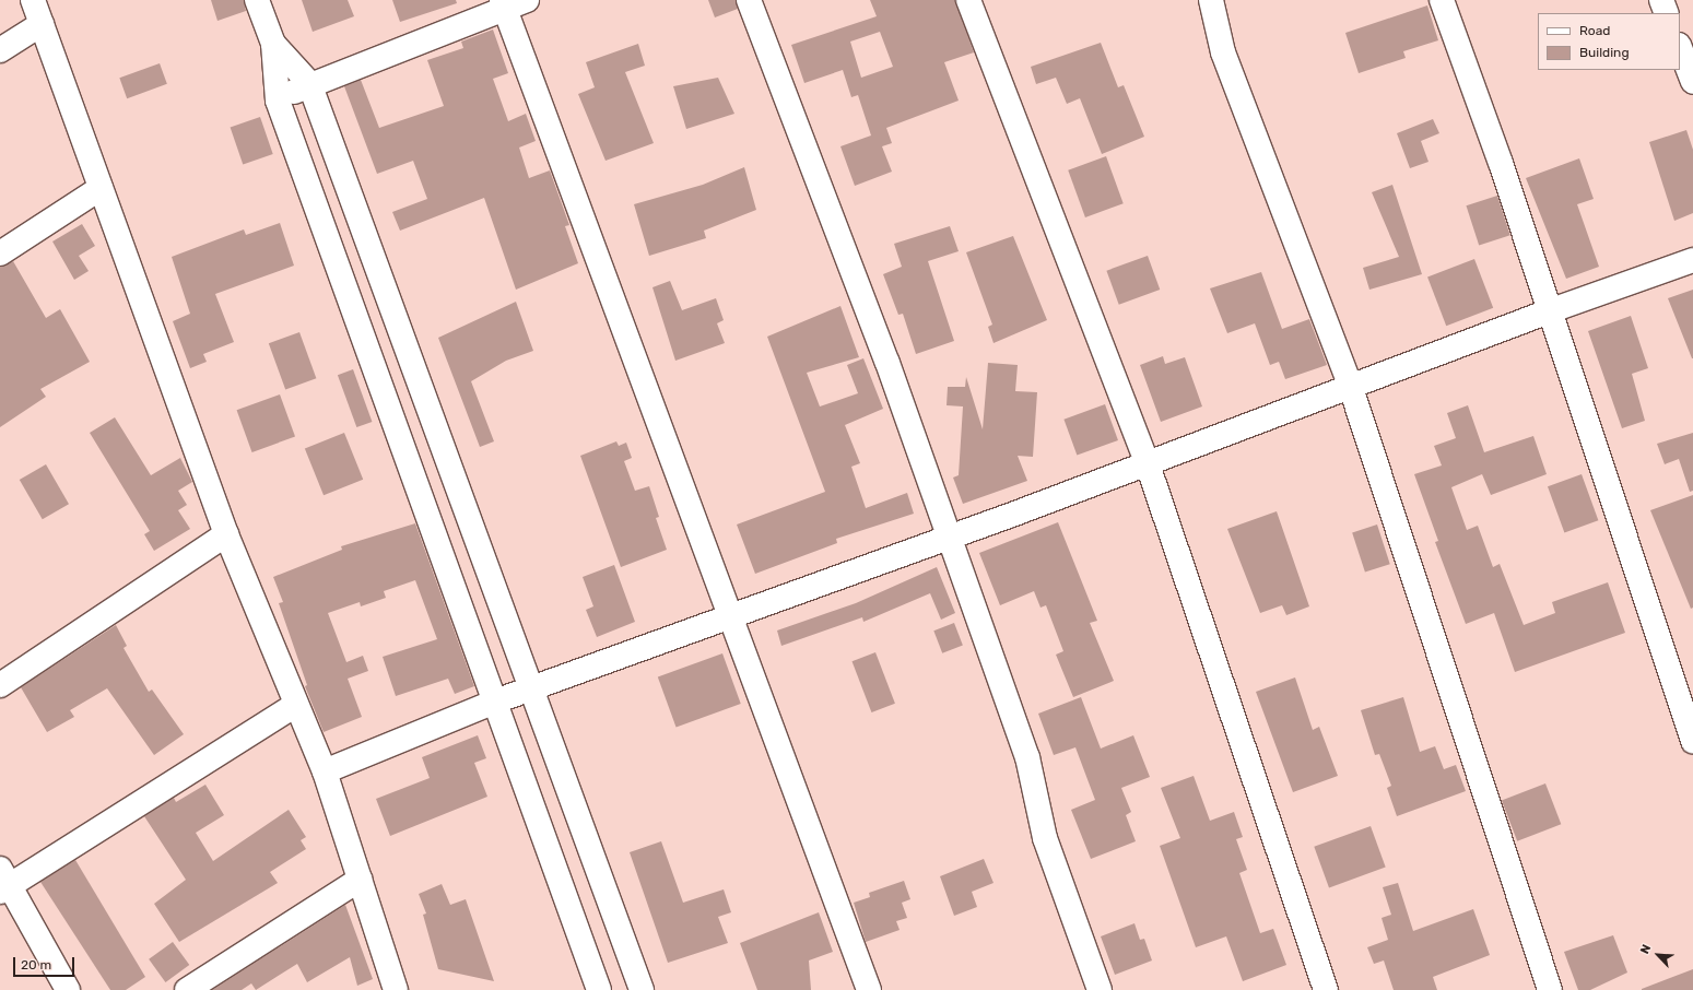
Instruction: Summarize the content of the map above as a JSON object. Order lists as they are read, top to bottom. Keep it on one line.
{"legend":["Road","Building"],"scale_bar":"20 m","north":"top left"}
